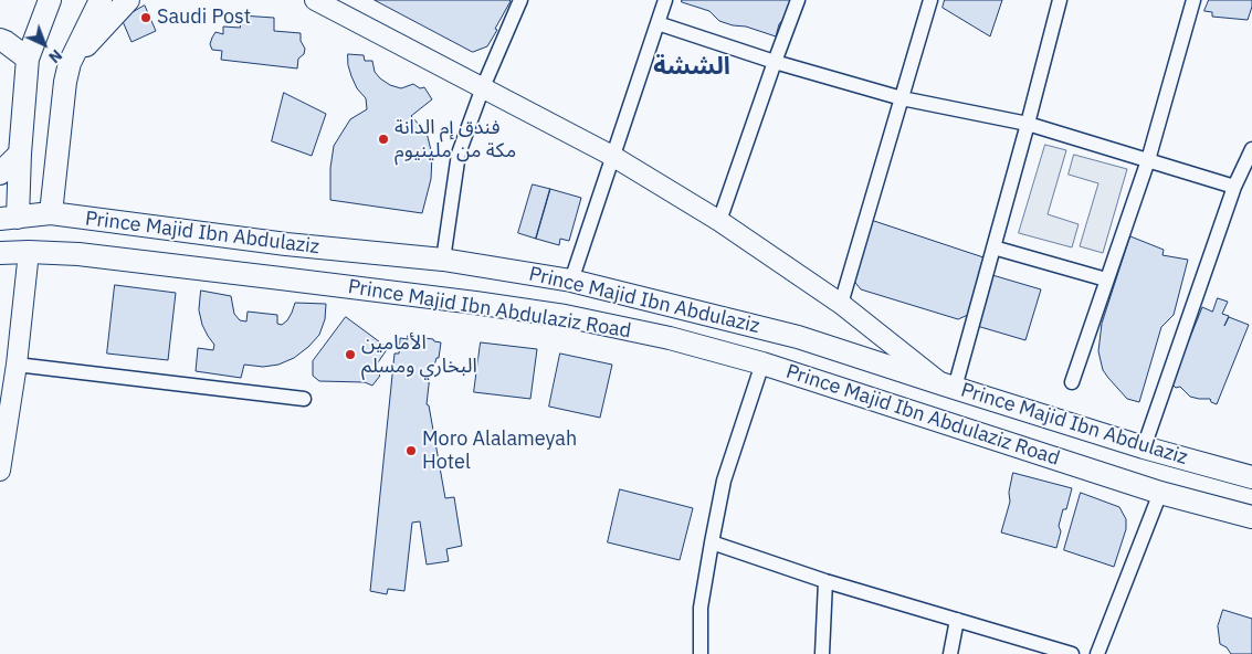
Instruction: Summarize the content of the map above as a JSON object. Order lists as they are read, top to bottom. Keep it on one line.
{"streets":{"main road":["Prince Majid Ibn Abdulaziz","Prince Majid Ibn Abdulaziz Road"]},"districts":["الششة"],"places":["Saudi Post","فندق إم الدانة مكة من ملينيوم","الأمامين البخاري ومسلم","Moro Alalameyah Hotel"],"north":"bottom right"}
